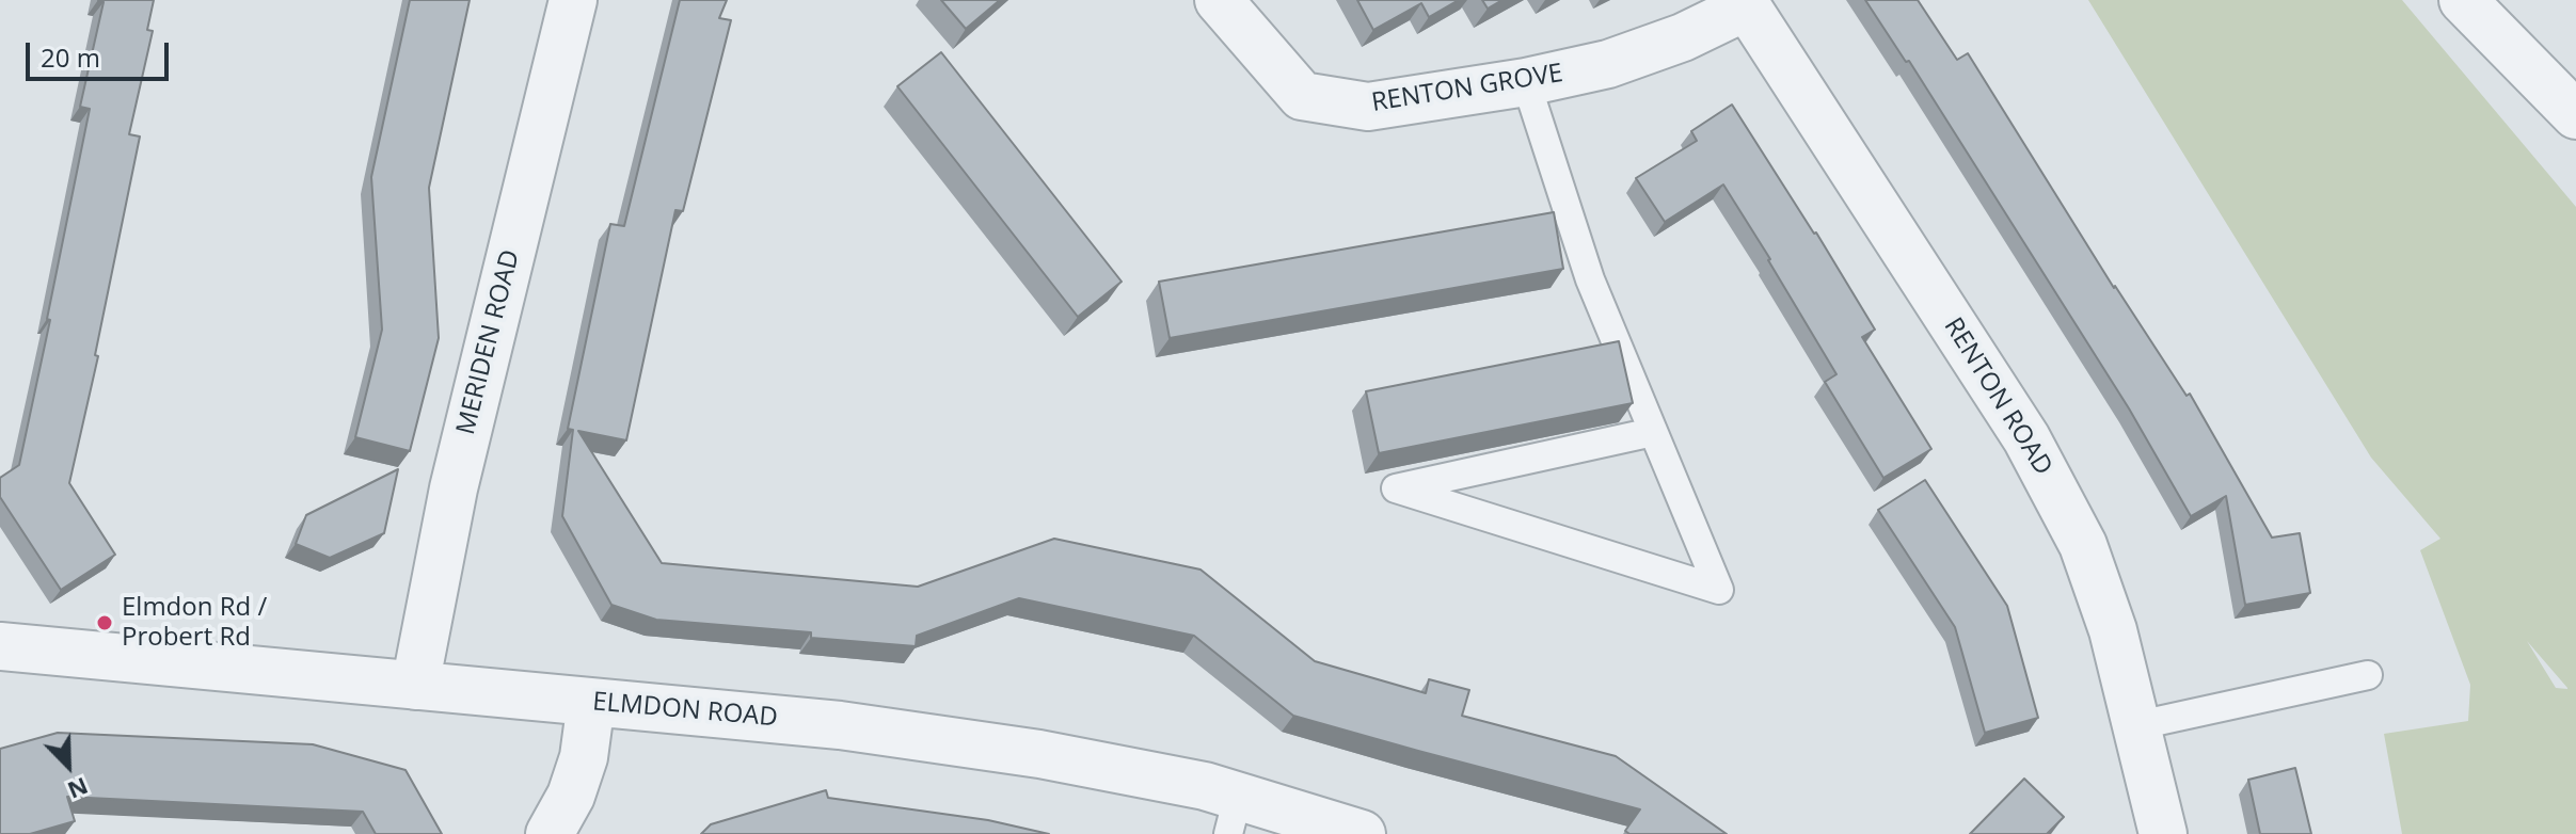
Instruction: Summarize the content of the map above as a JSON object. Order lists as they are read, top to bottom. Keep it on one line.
{"streets":{"street":["RENTON GROVE","MERIDEN ROAD","RENTON ROAD","ELMDON ROAD"]},"crossings":[["RENTON GROVE","RENTON ROAD"],["MERIDEN ROAD","ELMDON ROAD"]],"places":["Elmdon Rd / Probert Rd"],"scale_bar":"20 m","north":"bottom right"}
